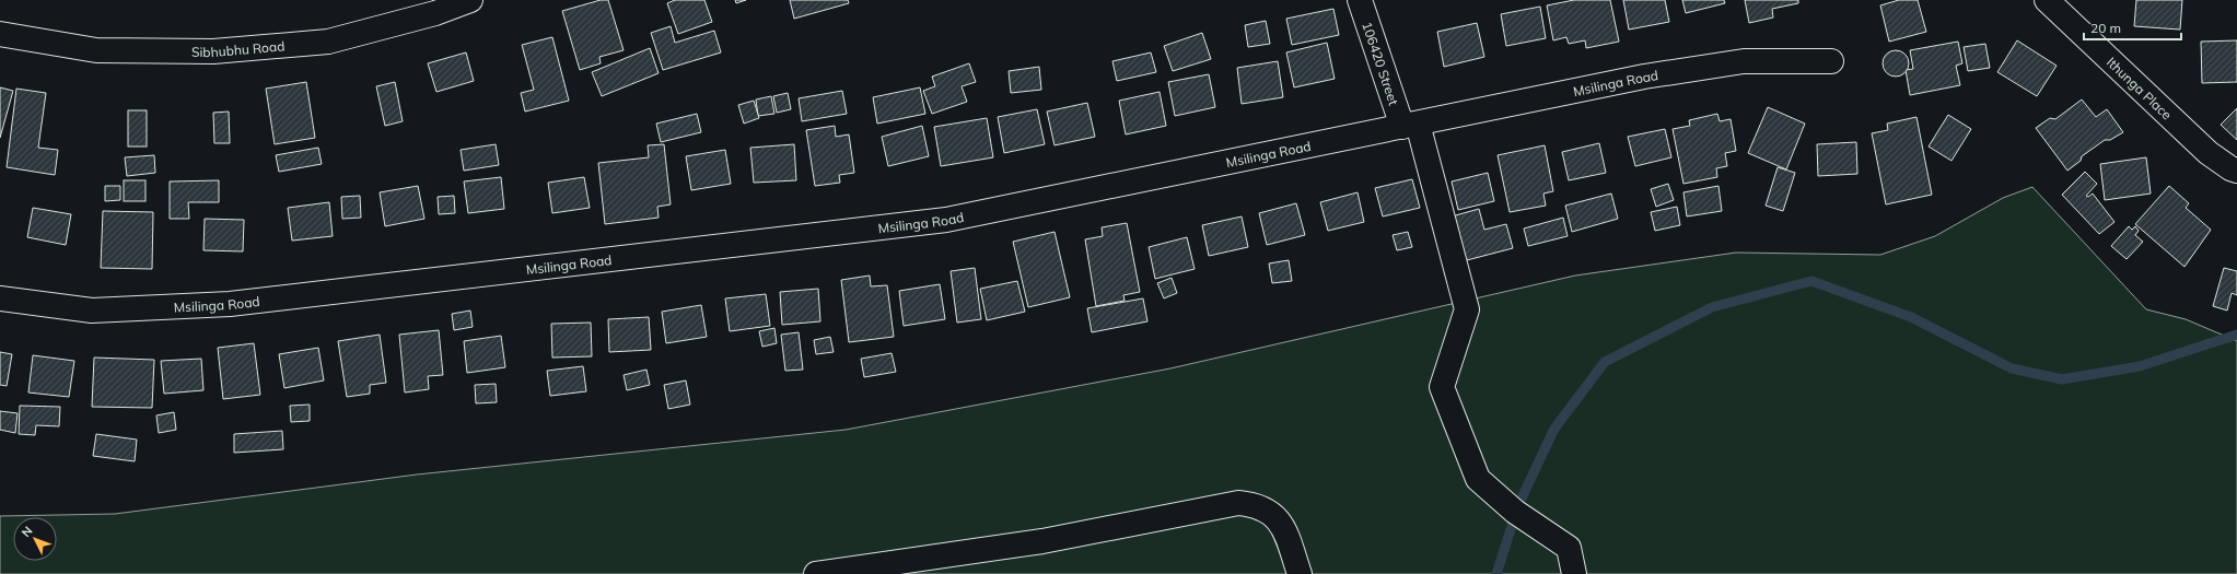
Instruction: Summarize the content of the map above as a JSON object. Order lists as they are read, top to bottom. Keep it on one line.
{"streets":{"street":["Sibhubhu Road","106420 Street","Msilinga Road","Ithunga Place"]},"crossings":[["106420 Street","Msilinga Road"]],"scale_bar":"20 m","north":"top left"}
